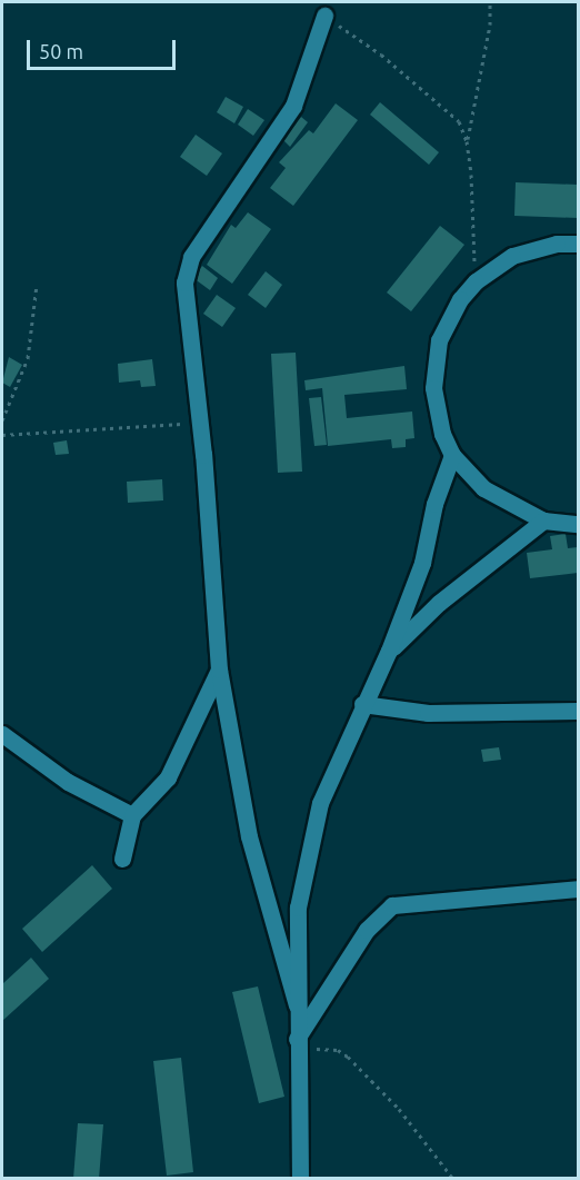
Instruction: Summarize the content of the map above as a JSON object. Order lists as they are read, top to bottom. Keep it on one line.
{"scale_bar":"50 m"}
